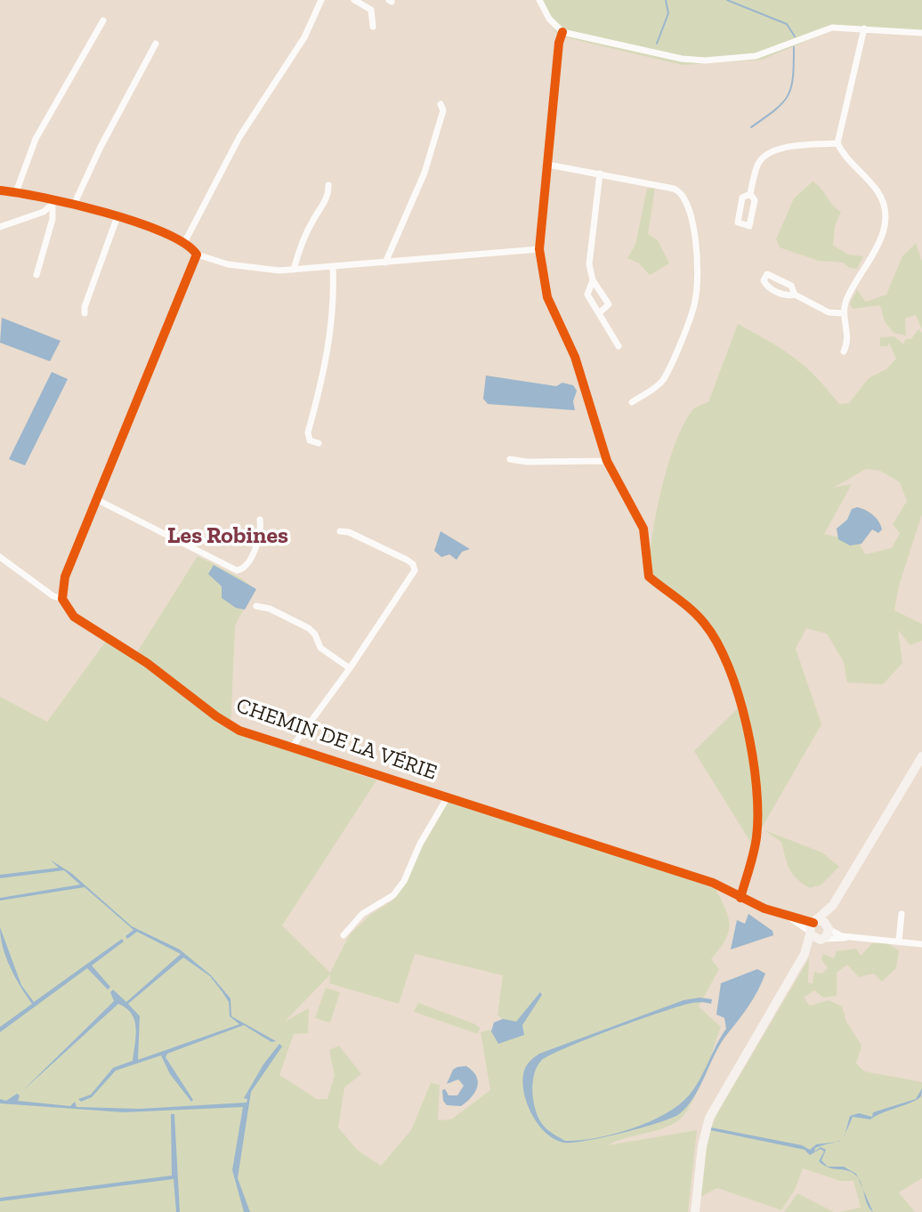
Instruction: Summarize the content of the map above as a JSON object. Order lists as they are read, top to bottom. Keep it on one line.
{"streets":{"street":["CHEMIN DE LA VÉRIE"]},"districts":["Les Robines"]}
